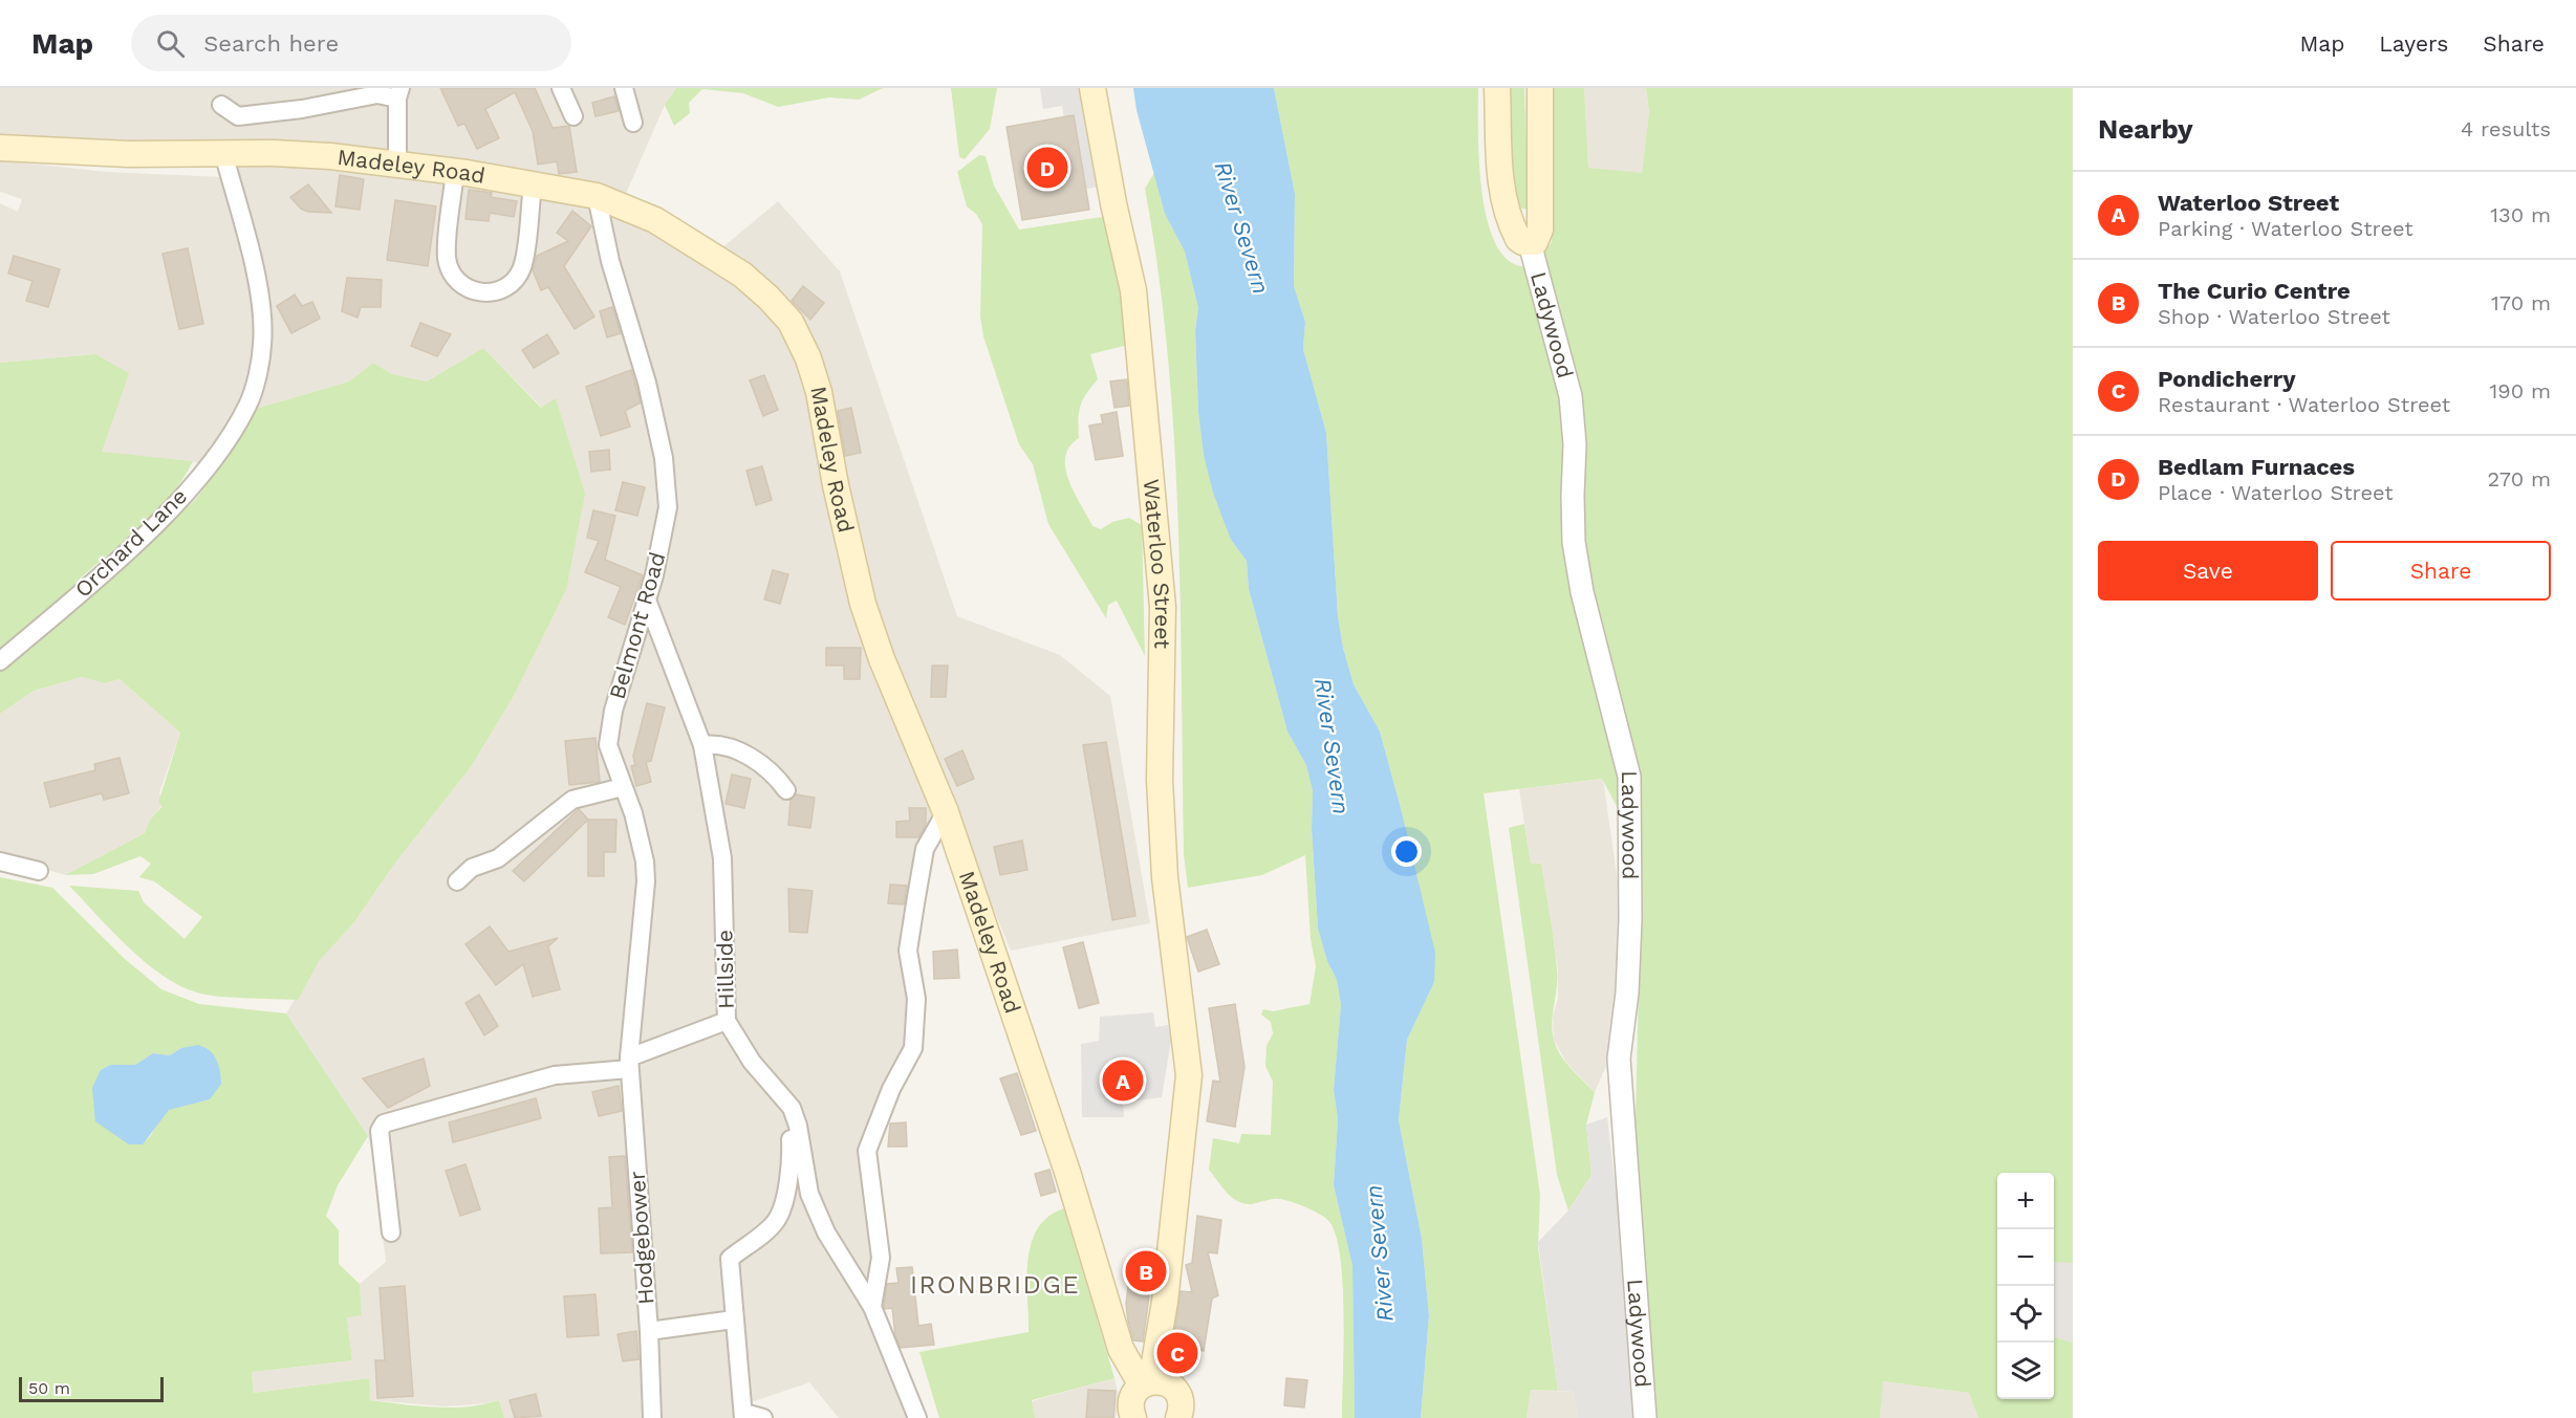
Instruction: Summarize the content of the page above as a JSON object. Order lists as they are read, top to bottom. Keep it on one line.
{"streets":{"main road":["Madeley Road","Waterloo Street"],"street":["Ladywood","Orchard Lane","Belmont Road","Hillside","Hodgebower"]},"crossings":[["Madeley Road","Orchard Lane"],["Madeley Road","Waterloo Street"],["Madeley Road","Belmont Road"],["Belmont Road","Hillside"],["Belmont Road","Hodgebower"]],"districts":["IRONBRIDGE"],"water":["River Severn"],"scale_bar":"50 m","page":{"header":"Map","search":"Search here","nav":["Map","Layers","Share"],"heading":["Nearby","4 results"],"pins":["D","A","B","C"],"list":[{"mark":"A","name":"Waterloo Street","note":"Parking · Waterloo Street","value":"130 m"},{"mark":"B","name":"The Curio Centre","note":"Shop · Waterloo Street","value":"170 m"},{"mark":"C","name":"Pondicherry","note":"Restaurant · Waterloo Street","value":"190 m"},{"mark":"D","name":"Bedlam Furnaces","note":"Place · Waterloo Street","value":"270 m"}],"buttons":["Save","Share"],"map_buttons":["+","−"],"scale":"50 m"}}
